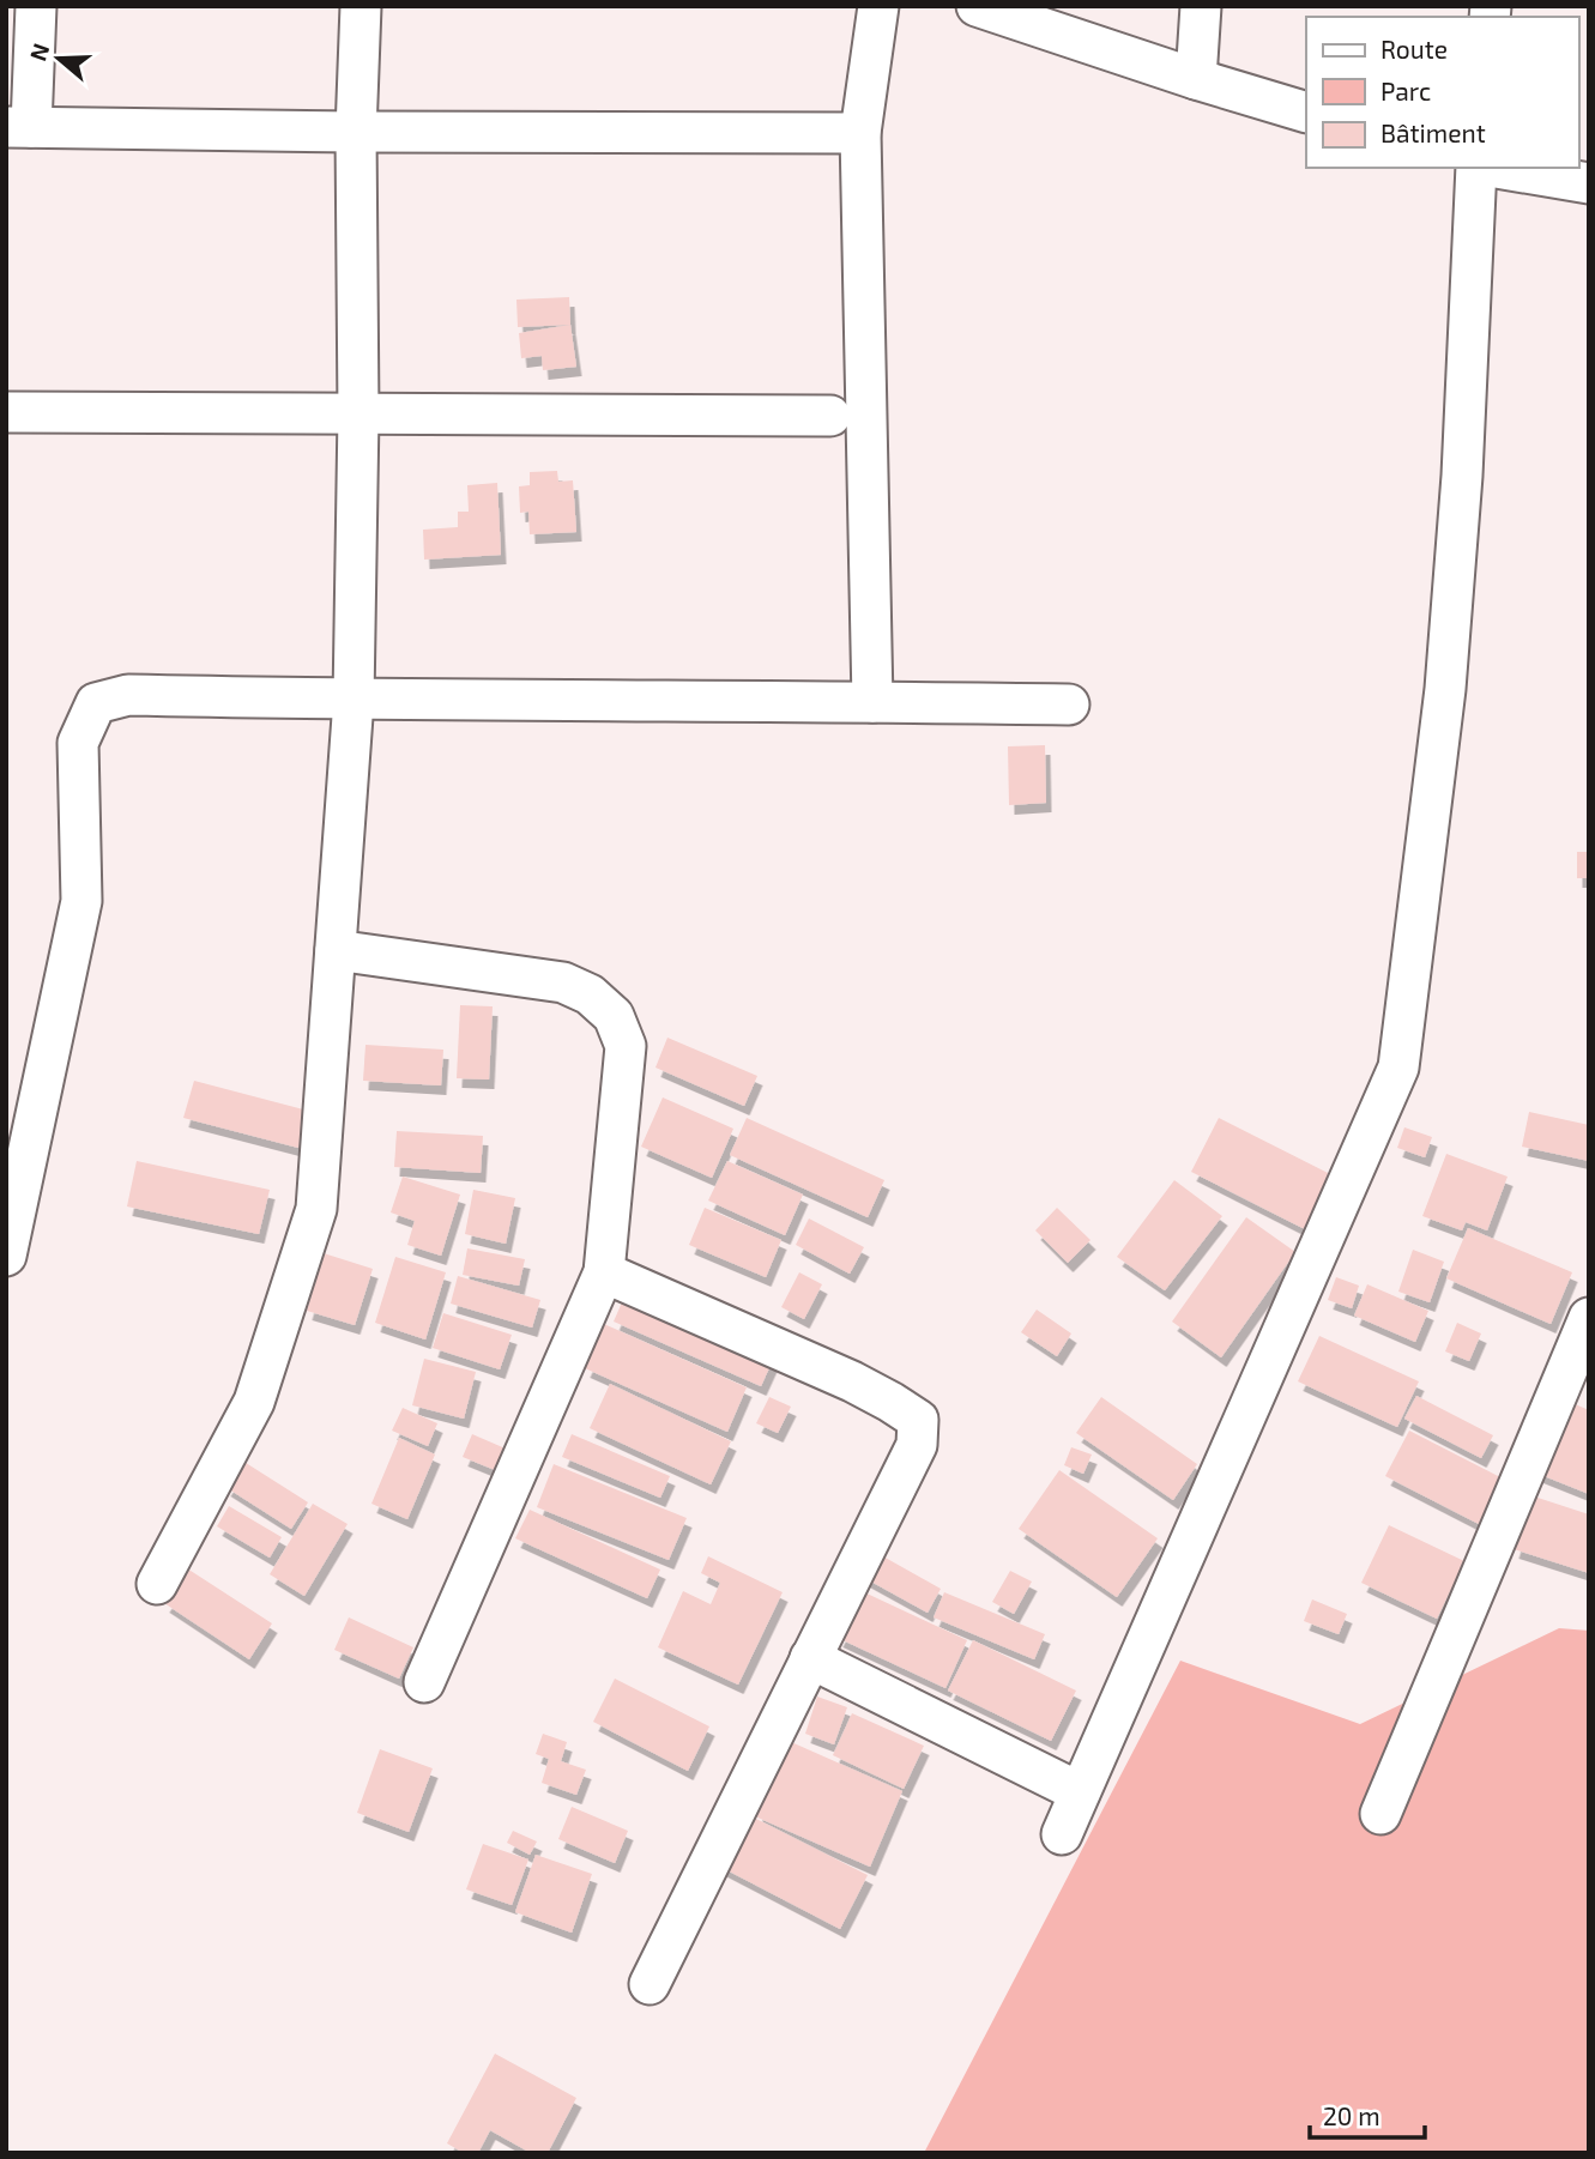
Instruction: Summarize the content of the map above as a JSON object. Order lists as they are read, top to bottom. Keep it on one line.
{"legend":["Route","Parc","Bâtiment"],"scale_bar":"20 m","north":"left"}
